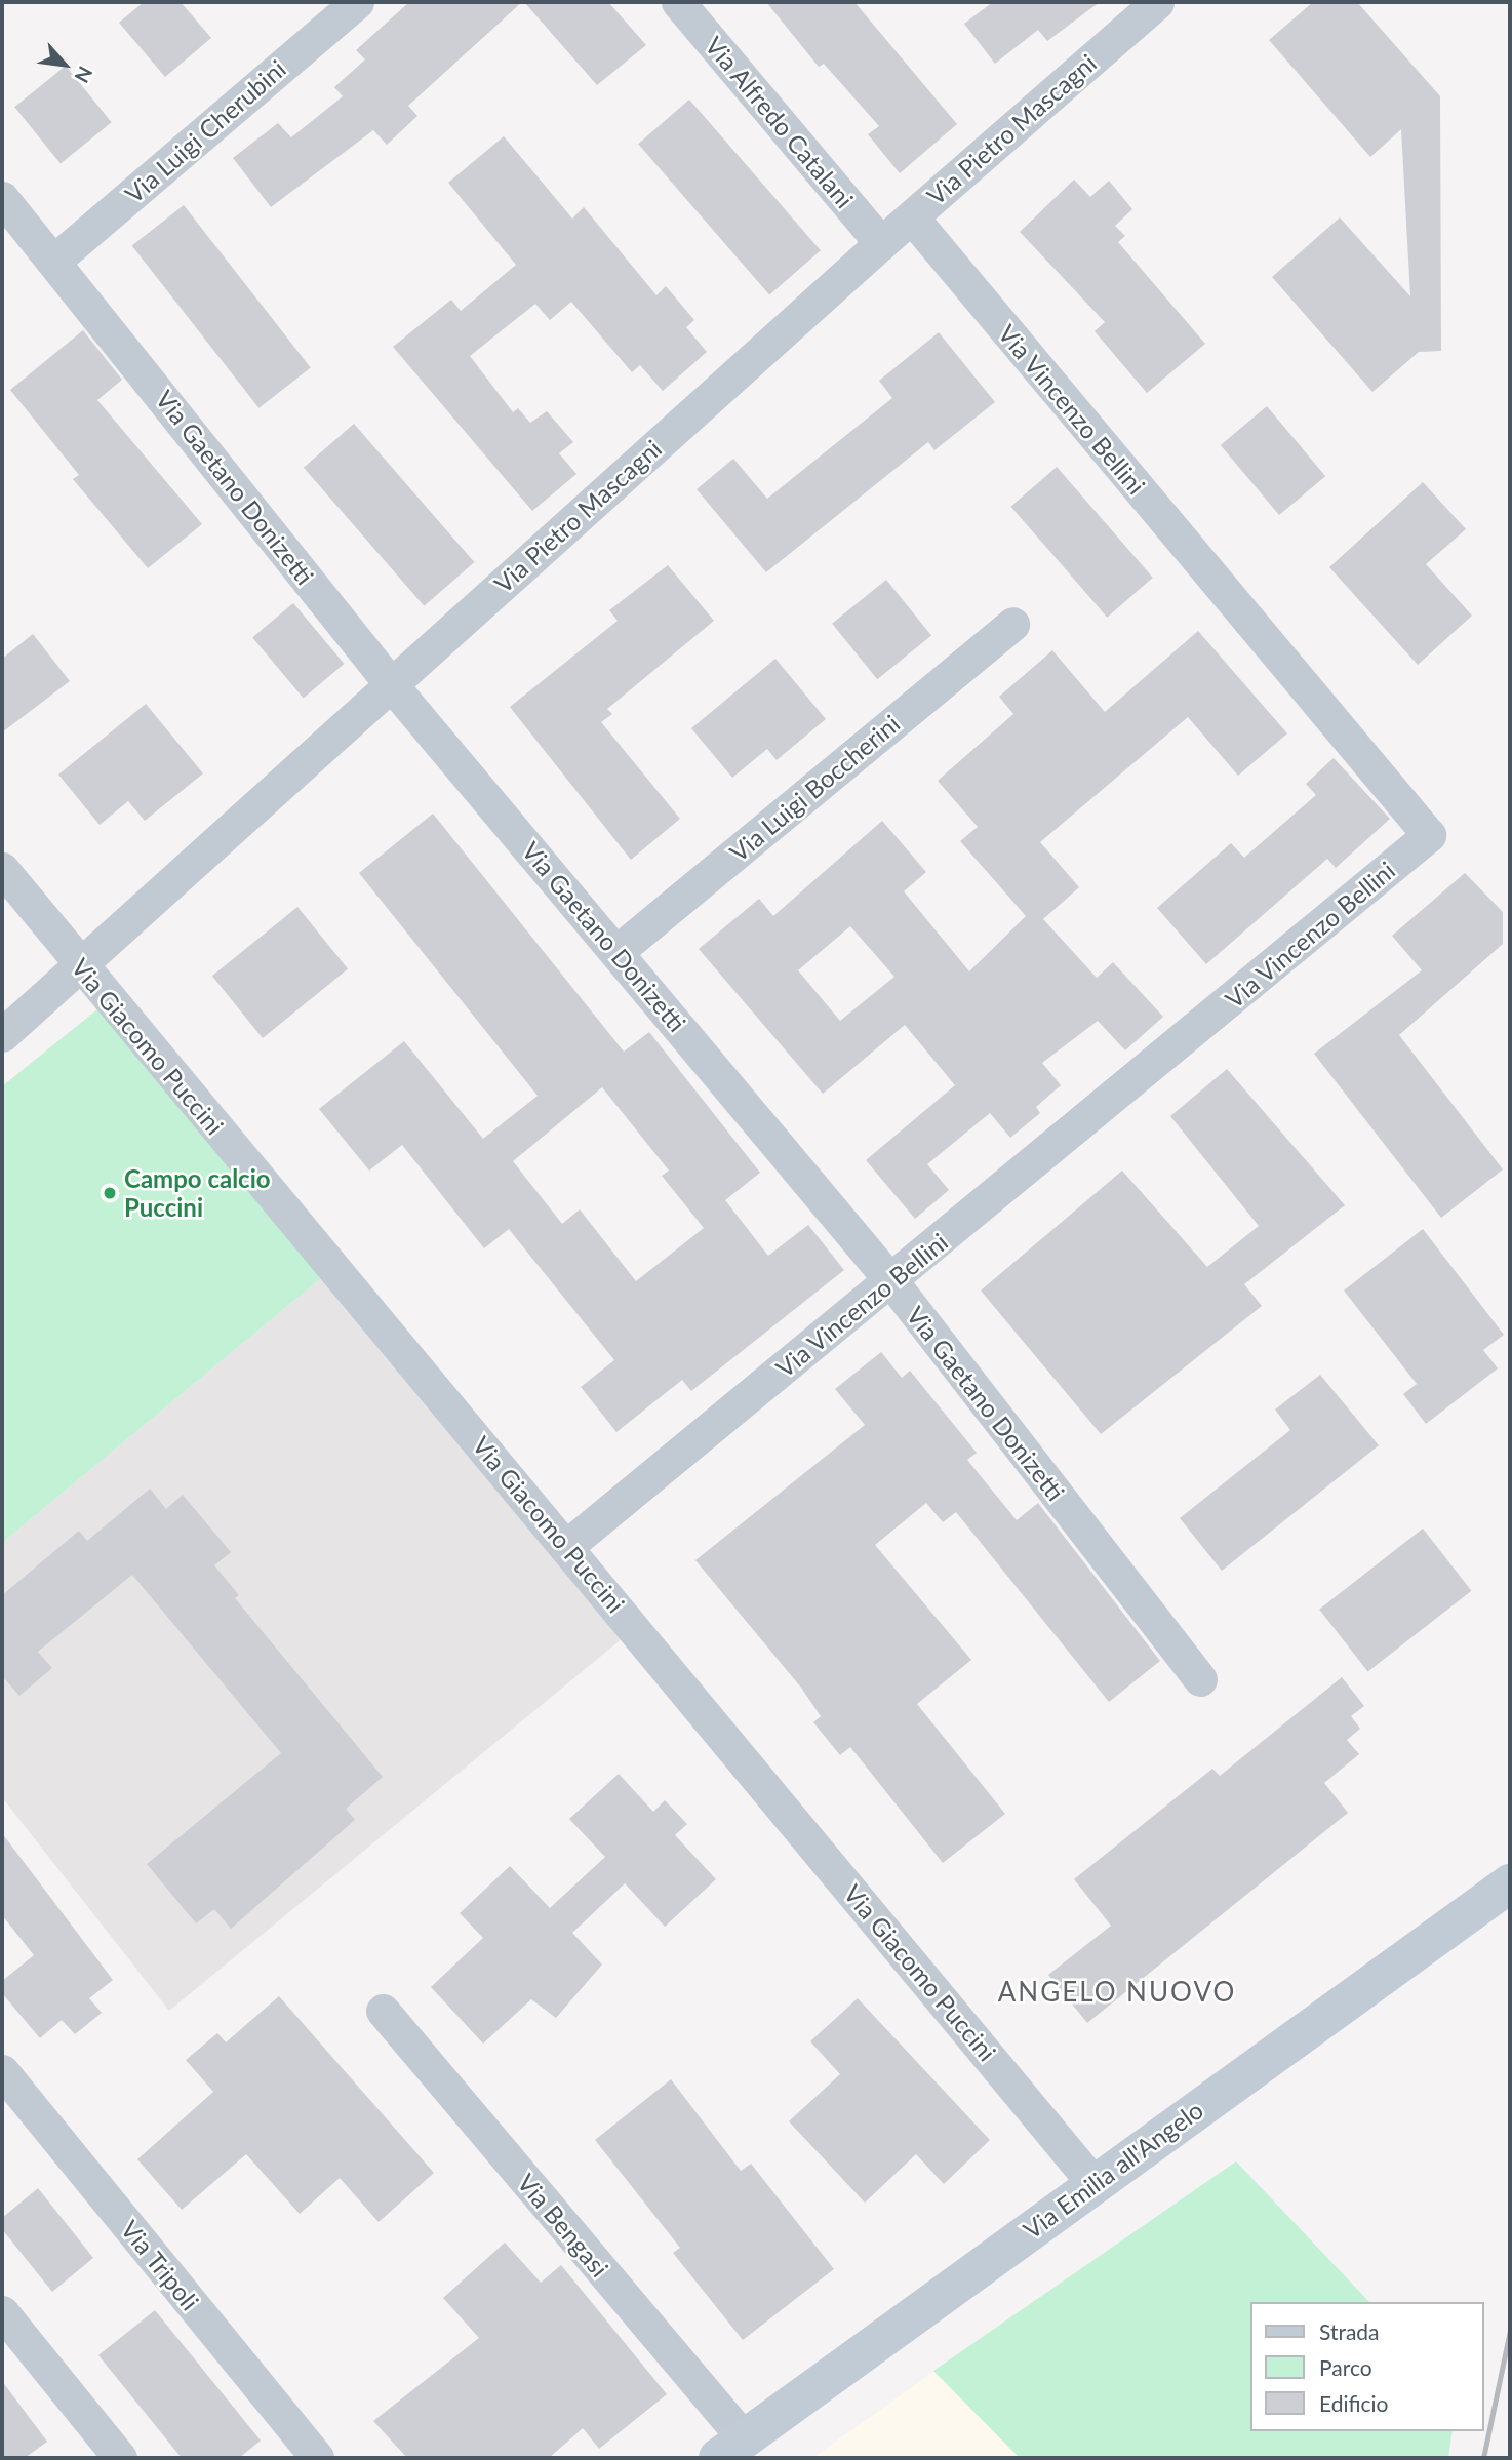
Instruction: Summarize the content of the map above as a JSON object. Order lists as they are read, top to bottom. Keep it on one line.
{"streets":{"main road":["Via Emilia all'Angelo"],"street":["Via Alfredo Catalani","Via Pietro Mascagni","Via Luigi Cherubini","Via Vincenzo Bellini","Via Gaetano Donizetti","Via Luigi Boccherini","Via Giacomo Puccini","Via Bengasi","Via Tripoli"]},"crossings":[["Via Alfredo Catalani","Via Pietro Mascagni"],["Via Pietro Mascagni","Via Vincenzo Bellini"],["Via Pietro Mascagni","Via Gaetano Donizetti"],["Via Pietro Mascagni","Via Giacomo Puccini"],["Via Luigi Cherubini","Via Gaetano Donizetti"],["Via Vincenzo Bellini","Via Gaetano Donizetti"],["Via Vincenzo Bellini","Via Giacomo Puccini"],["Via Gaetano Donizetti","Via Luigi Boccherini"],["Via Giacomo Puccini","Via Emilia all'Angelo"],["Via Emilia all'Angelo","Via Bengasi"]],"districts":["ANGELO NUOVO"],"places":["Campo calcio Puccini"],"legend":["Strada","Parco","Edificio"],"north":"bottom right"}
